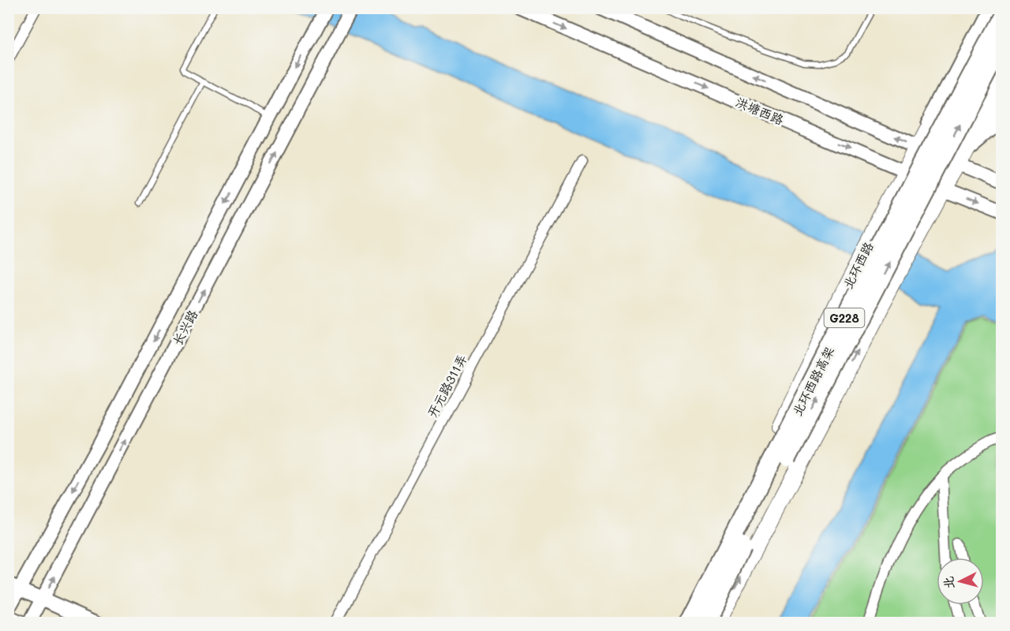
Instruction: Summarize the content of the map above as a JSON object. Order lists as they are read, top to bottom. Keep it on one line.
{"streets":{"highway":["G228","北环西路高架"],"main road":["洪塘西路","北环西路","长兴路"],"street":["开元路311弄"]},"crossings":[["洪塘西路","北环西路"]],"north":"left"}
